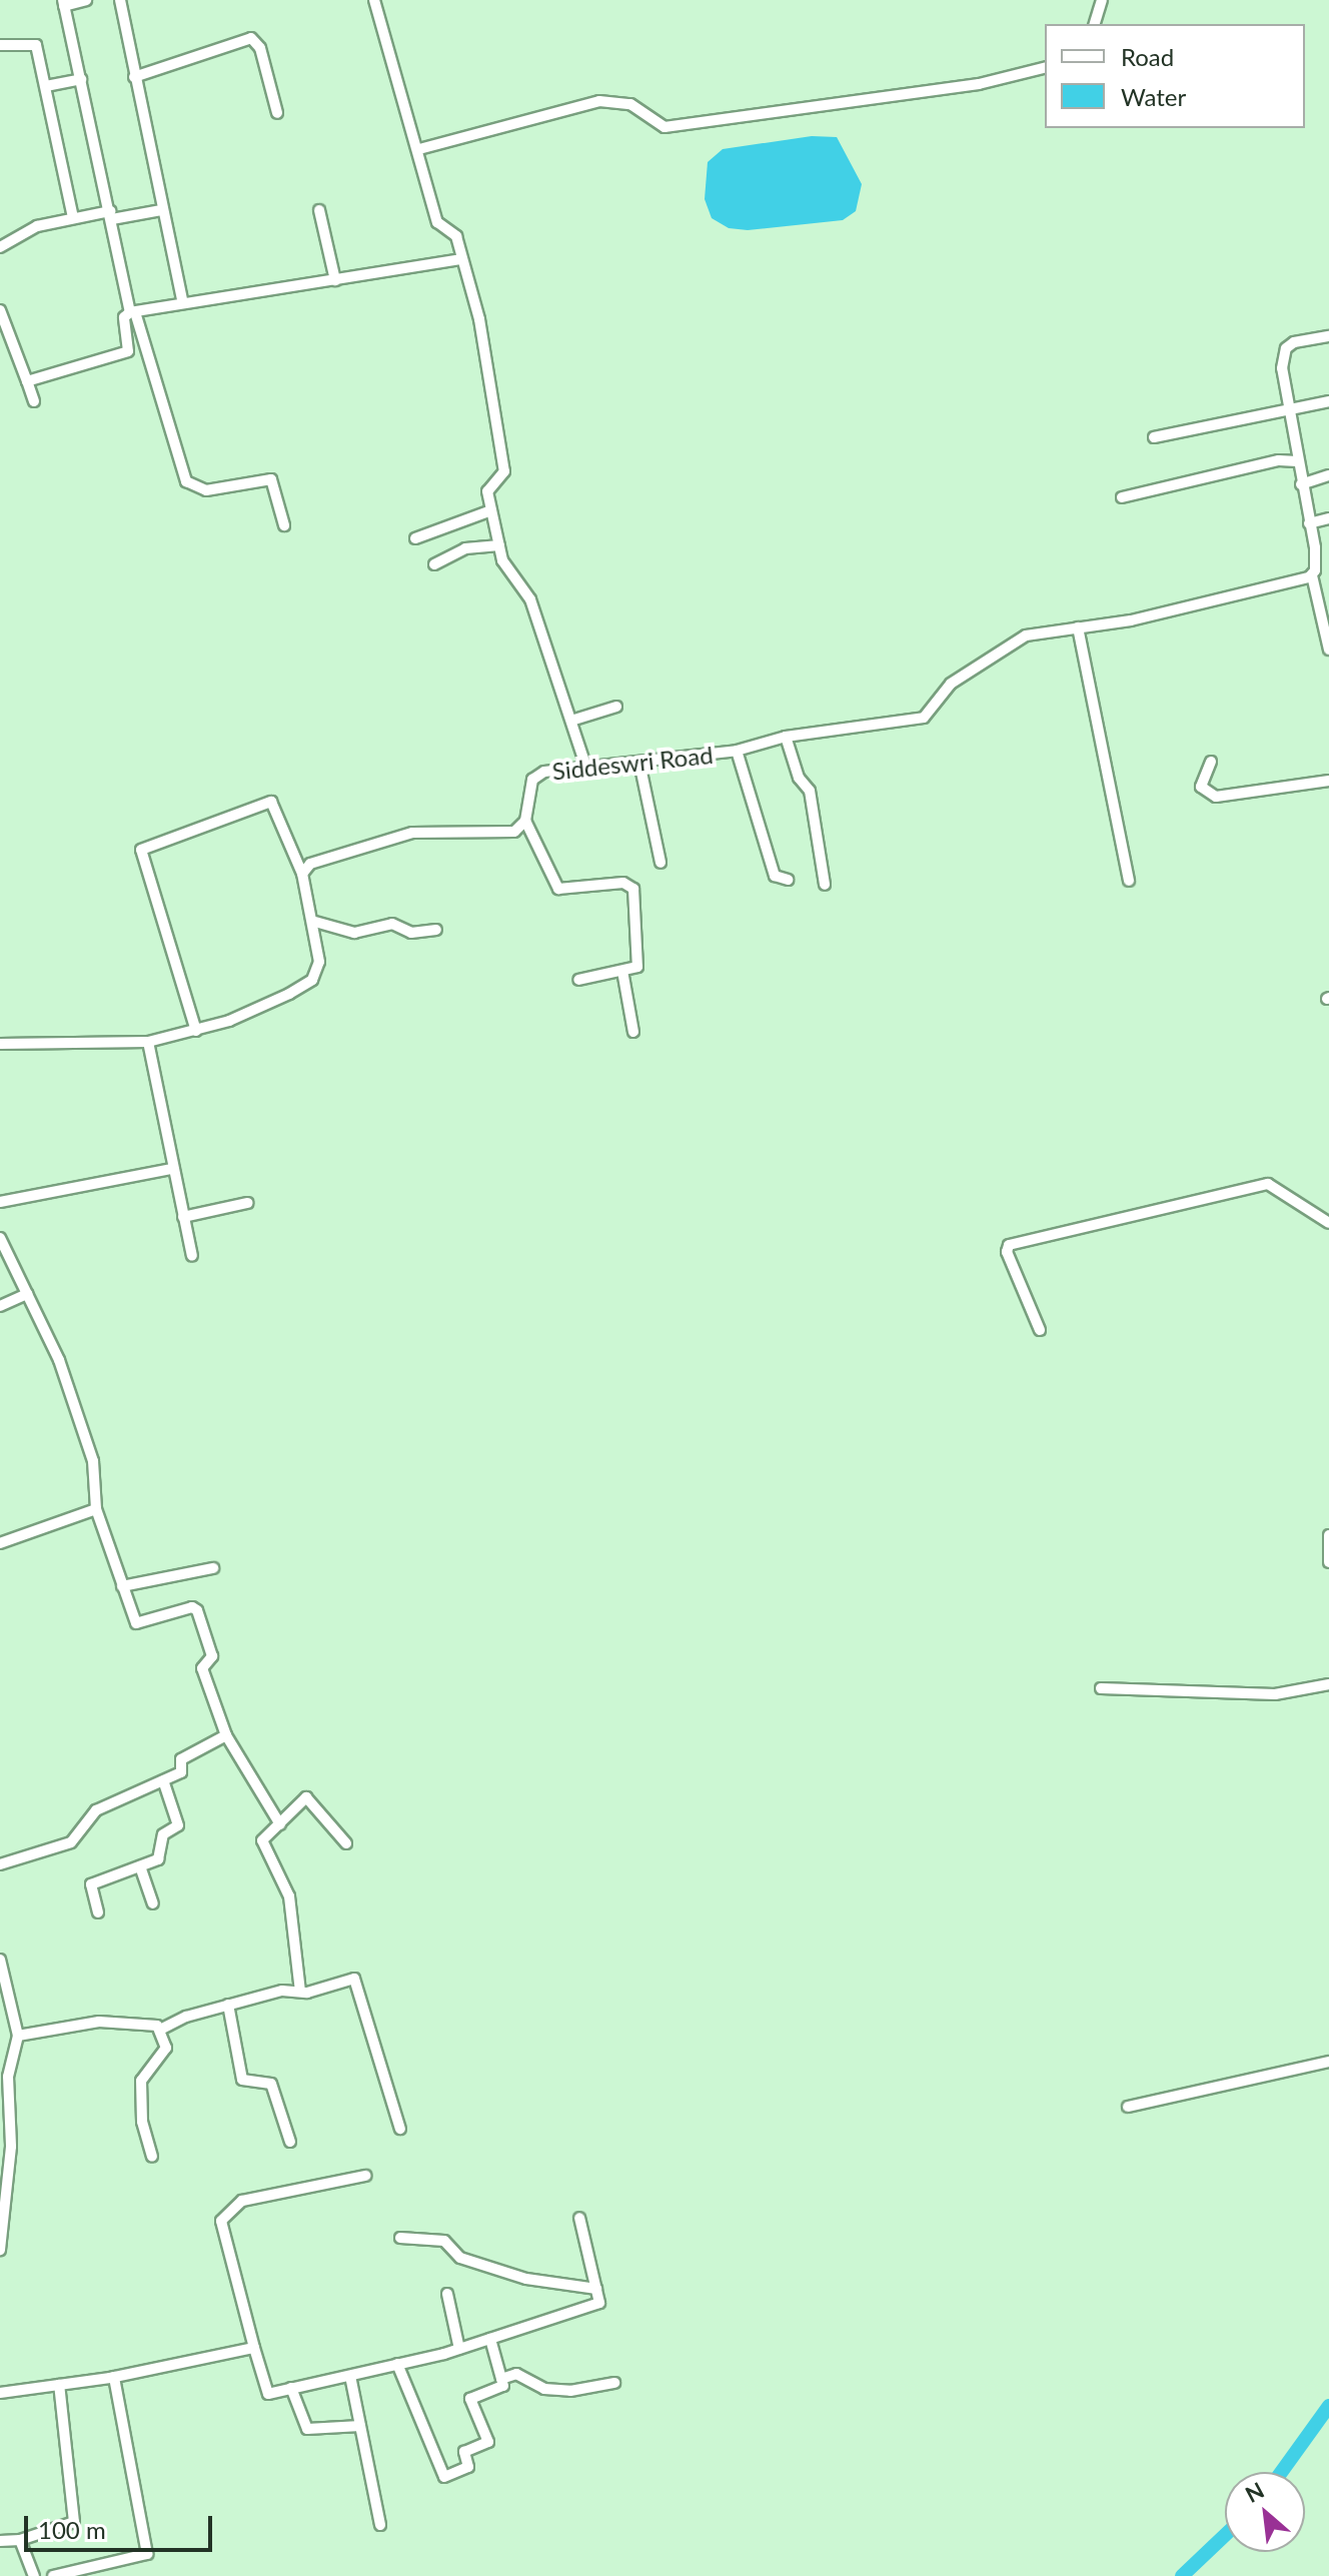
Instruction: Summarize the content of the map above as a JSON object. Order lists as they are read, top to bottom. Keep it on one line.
{"streets":{"street":["Siddeswri Road"]},"legend":["Road","Water"],"scale_bar":"100 m","north":"top left"}
